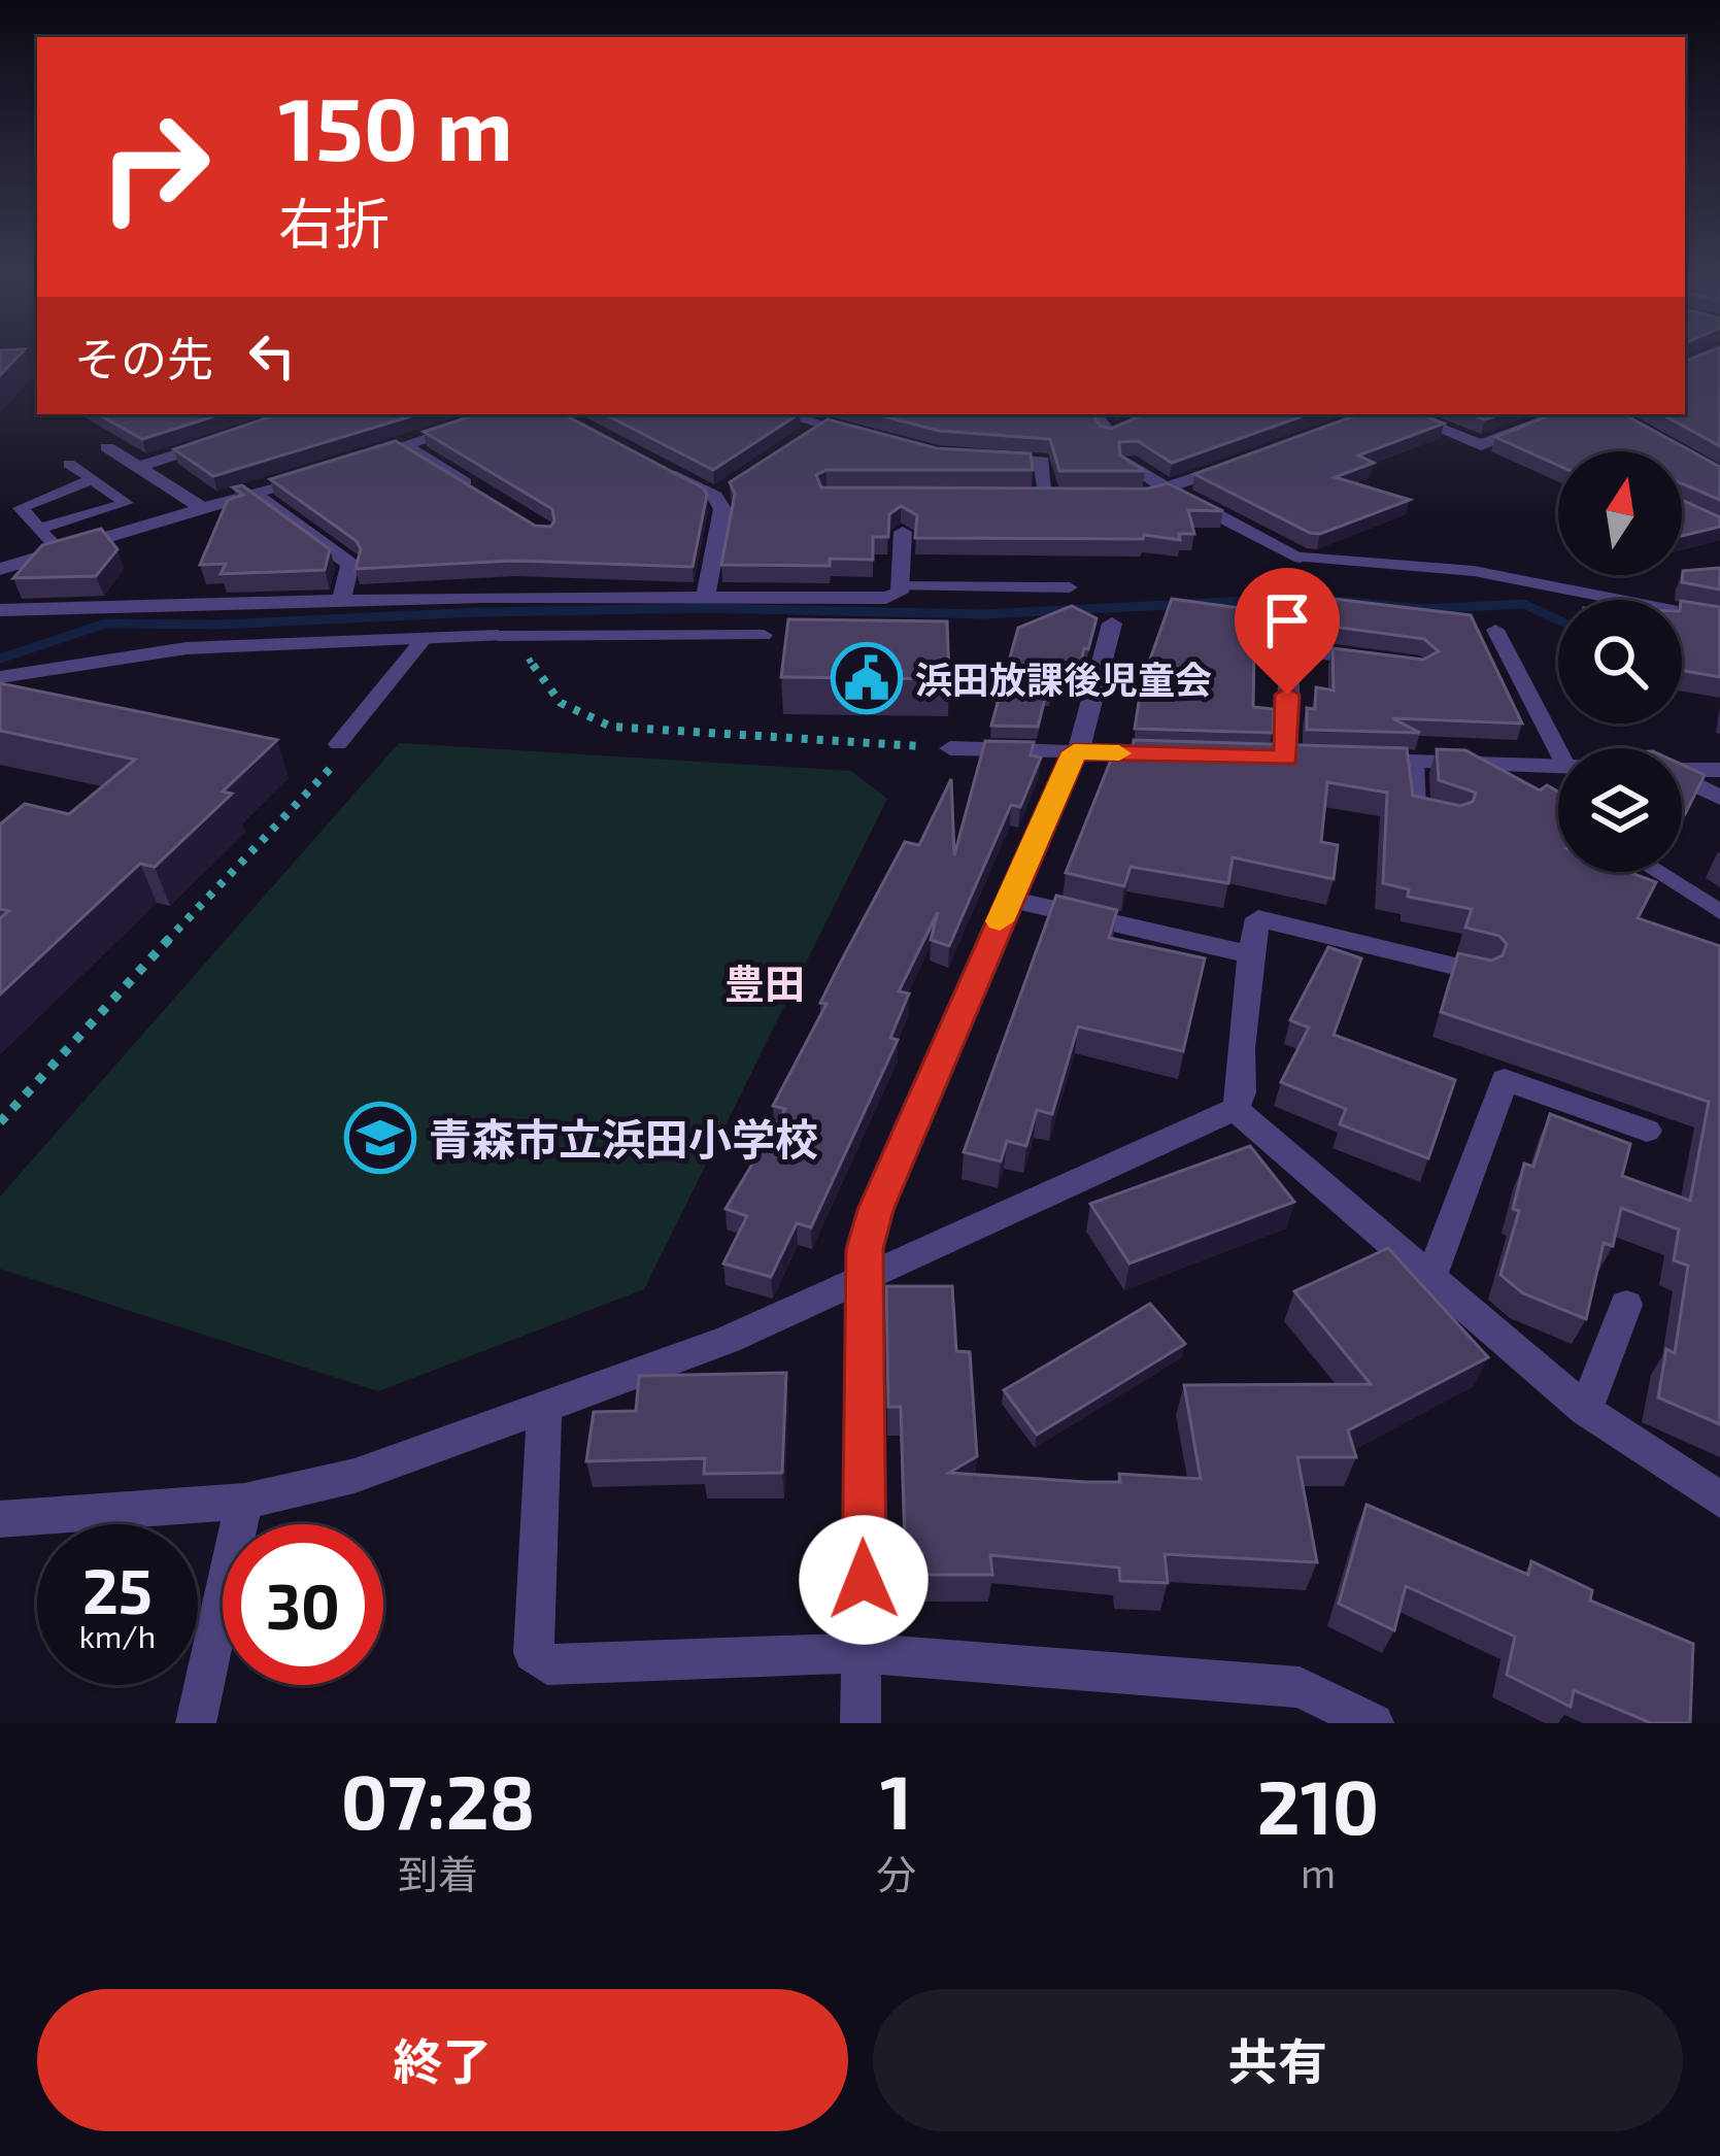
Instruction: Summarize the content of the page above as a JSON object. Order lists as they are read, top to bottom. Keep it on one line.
{"districts":["豊田"],"places":{"public building":["浜田放課後児童会"],"school or university":["青森市立浜田小学校"]},"north":"top","page":{"turn":["150 m","右折"],"then":"その先","speed":"25 km/h","limit":"30","eta":["07:28","到着","1","分","210","m"],"buttons":["終了","共有"]}}
